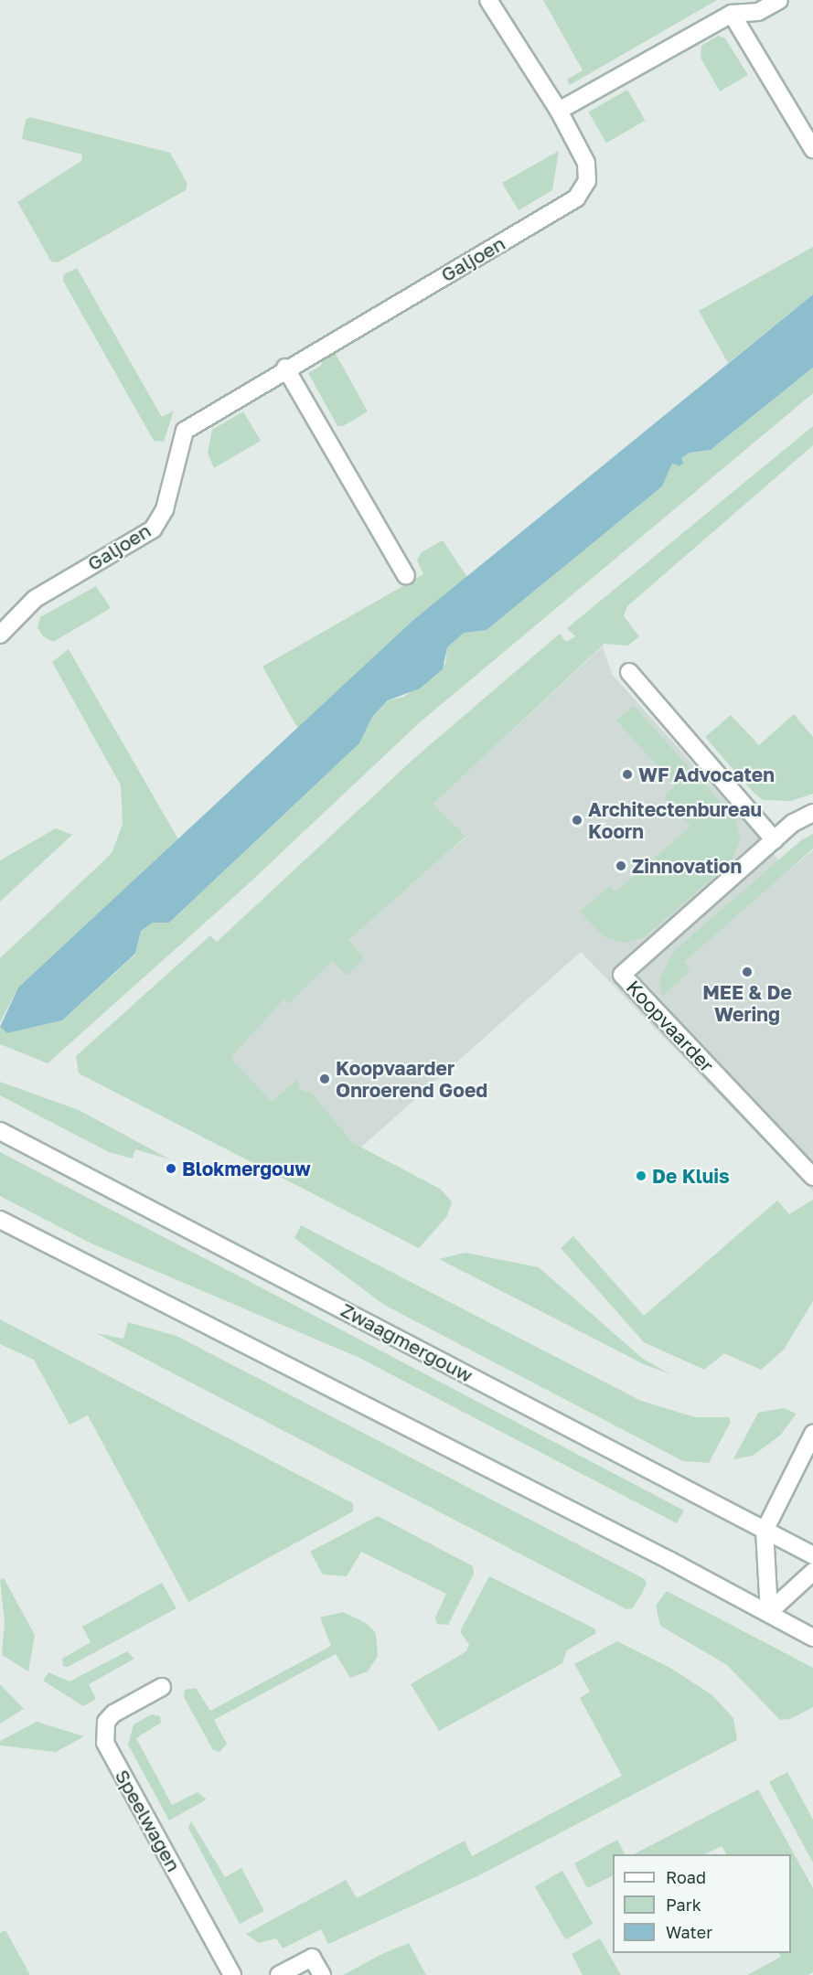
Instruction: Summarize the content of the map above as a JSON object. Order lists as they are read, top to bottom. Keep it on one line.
{"streets":{"street":["Galjoen","Koopvaarder","Zwaagmergouw","Speelwagen"]},"places":["WF Advocaten","Architectenbureau Koorn","Zinnovation","MEE & De Wering","Koopvaarder Onroerend Goed","Blokmergouw","De Kluis"],"legend":["Road","Park","Water"]}
